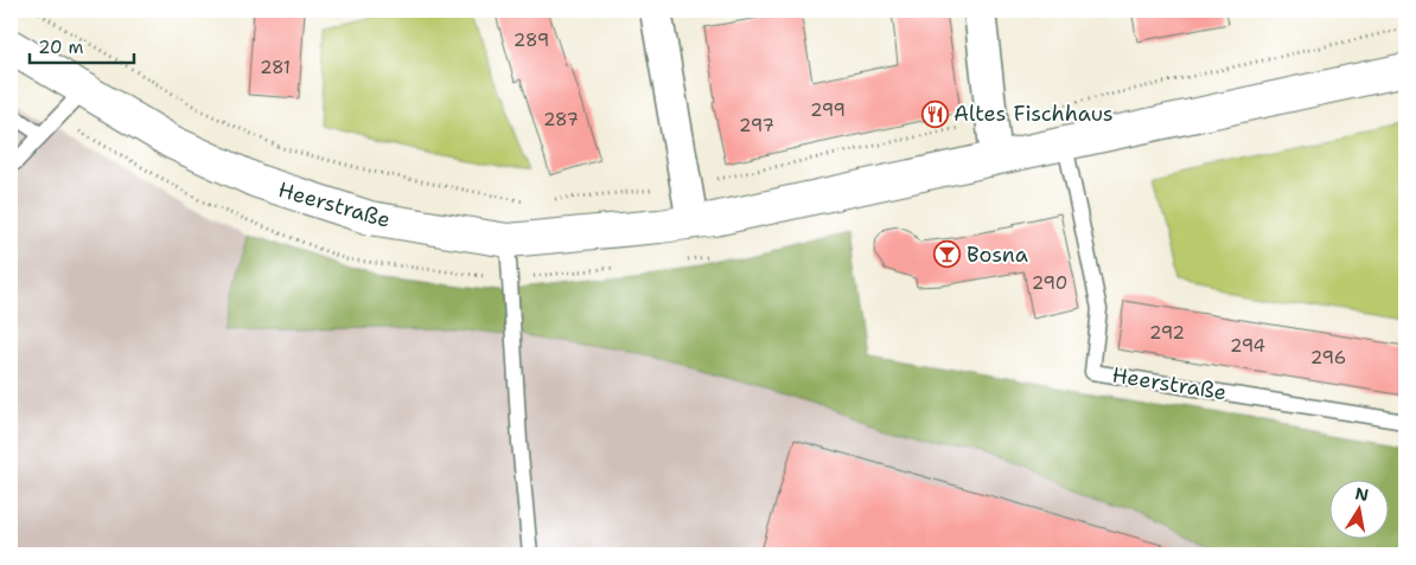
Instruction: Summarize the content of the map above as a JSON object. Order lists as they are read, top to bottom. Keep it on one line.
{"streets":{"street":["Heerstraße"]},"places":{"restaurant":["Altes Fischhaus"],"bar":["Bosna"]},"house_numbers":["289","281","299","287","297","290","292","294","296"],"scale_bar":"20 m","north":"top"}
